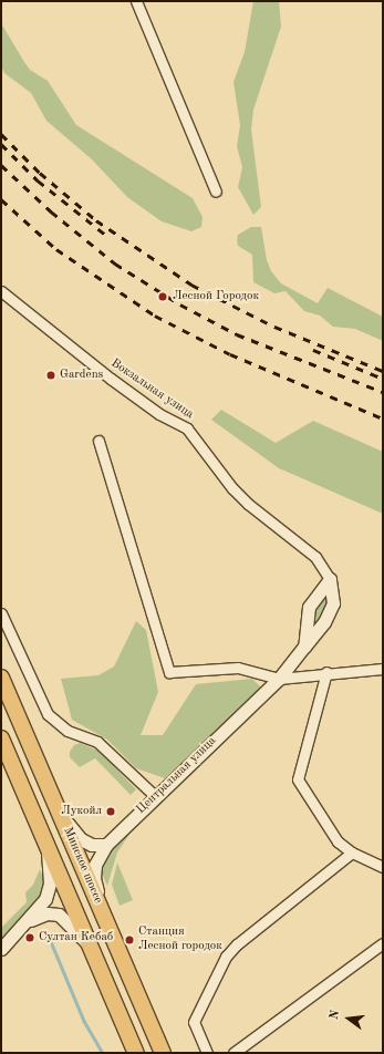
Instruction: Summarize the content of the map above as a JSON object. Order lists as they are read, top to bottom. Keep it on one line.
{"streets":{"highway":["Минское шоссе"],"street":["Вокзальная улица","Центральная улица"]},"crossings":[["Вокзальная улица","Центральная улица"],["Центральная улица","Минское шоссе"]],"places":["Лесной Городок","Gardens","Лукойл","Султан Кебаб","Станция Лесной городок"],"north":"left"}
